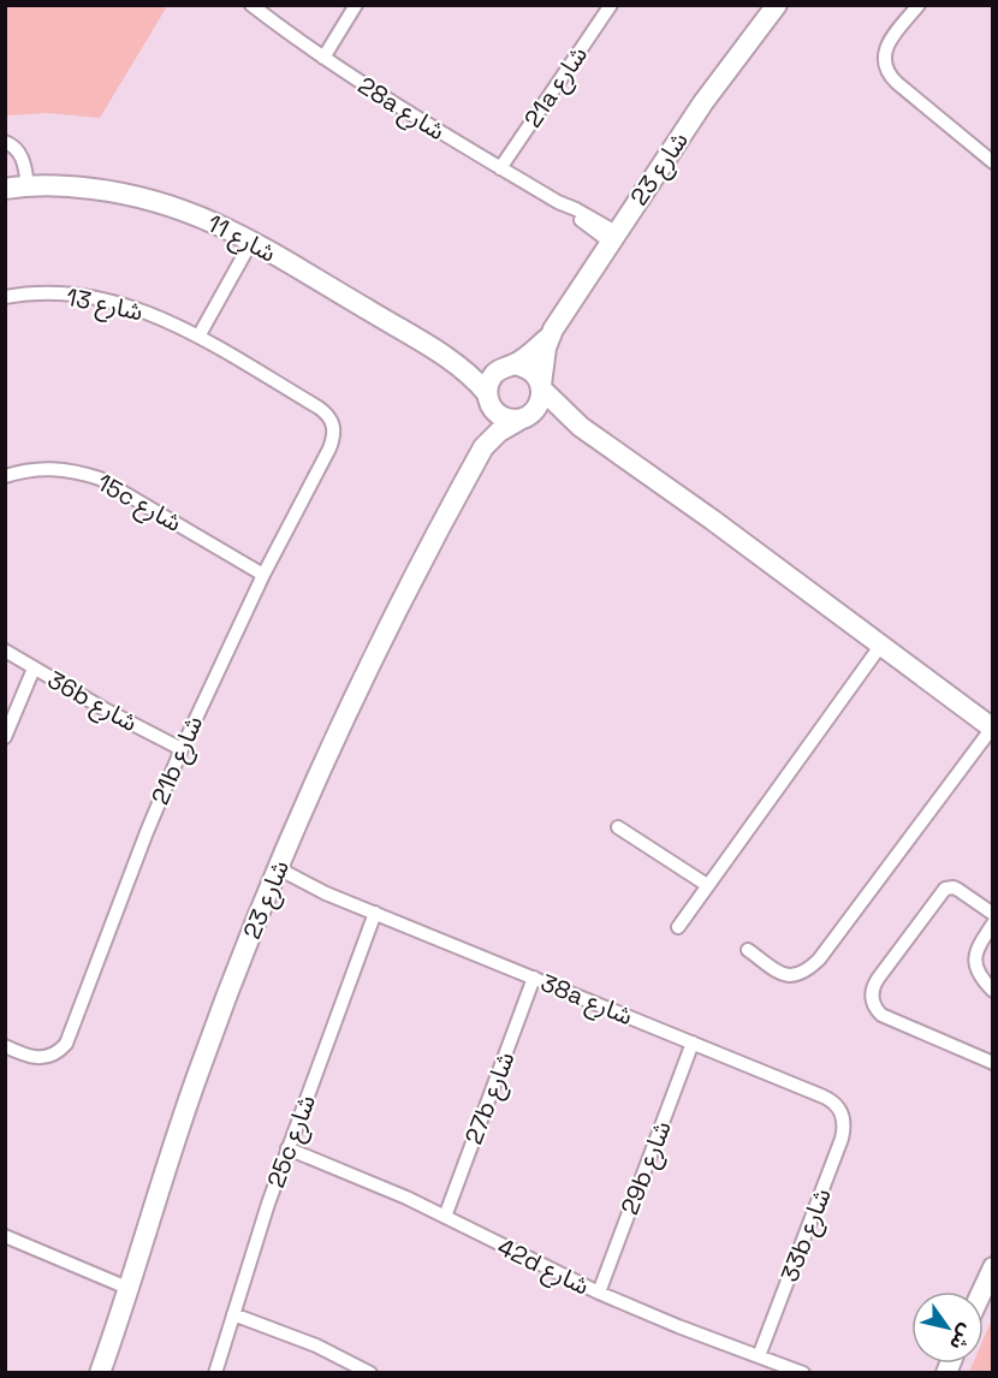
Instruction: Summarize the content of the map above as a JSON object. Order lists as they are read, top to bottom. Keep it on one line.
{"streets":{"street":["21a شارع","28a شارع","شارع 23","شارع 11","شارع 13","15c شارع","36b شارع","21b شارع","38a شارع","27b شارع","25c شارع","29b شارع","33b شارع","42d شارع"]},"crossings":[["21a شارع","28a شارع"],["28a شارع","شارع 23"],["شارع 23","شارع 11"],["شارع 23","38a شارع"],["شارع 13","21b شارع"],["15c شارع","21b شارع"],["36b شارع","21b شارع"],["38a شارع","27b شارع"],["38a شارع","25c شارع"],["38a شارع","29b شارع"],["38a شارع","33b شارع"],["27b شارع","42d شارع"],["25c شارع","42d شارع"],["29b شارع","42d شارع"],["33b شارع","42d شارع"]],"north":"bottom right"}
